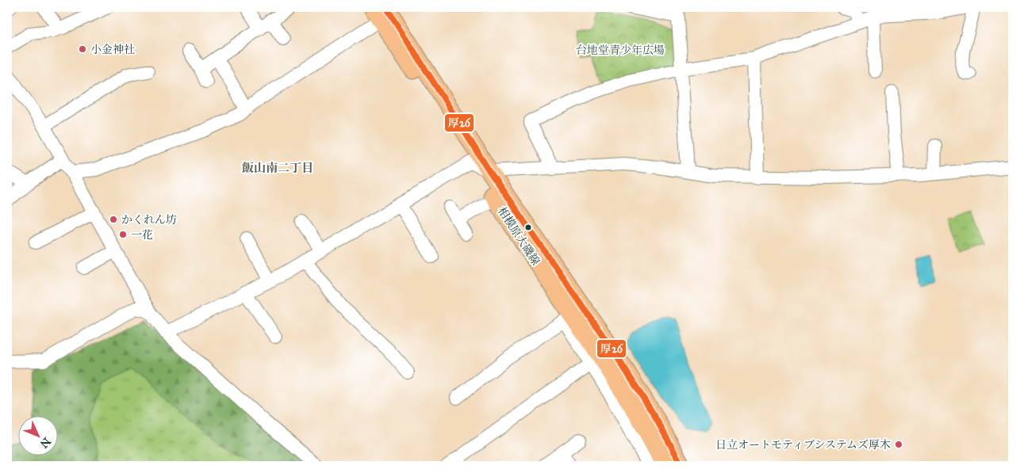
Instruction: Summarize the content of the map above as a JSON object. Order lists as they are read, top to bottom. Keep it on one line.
{"streets":{"main road":["相模原大磯線"]},"districts":["飯山南二丁目"],"parks":["台地堂青少年広場"],"places":["小金神社","かくれん坊","一花","日立オートモティブシステムズ厚木"],"lines":["transit line 厚26"],"north":"bottom right"}
